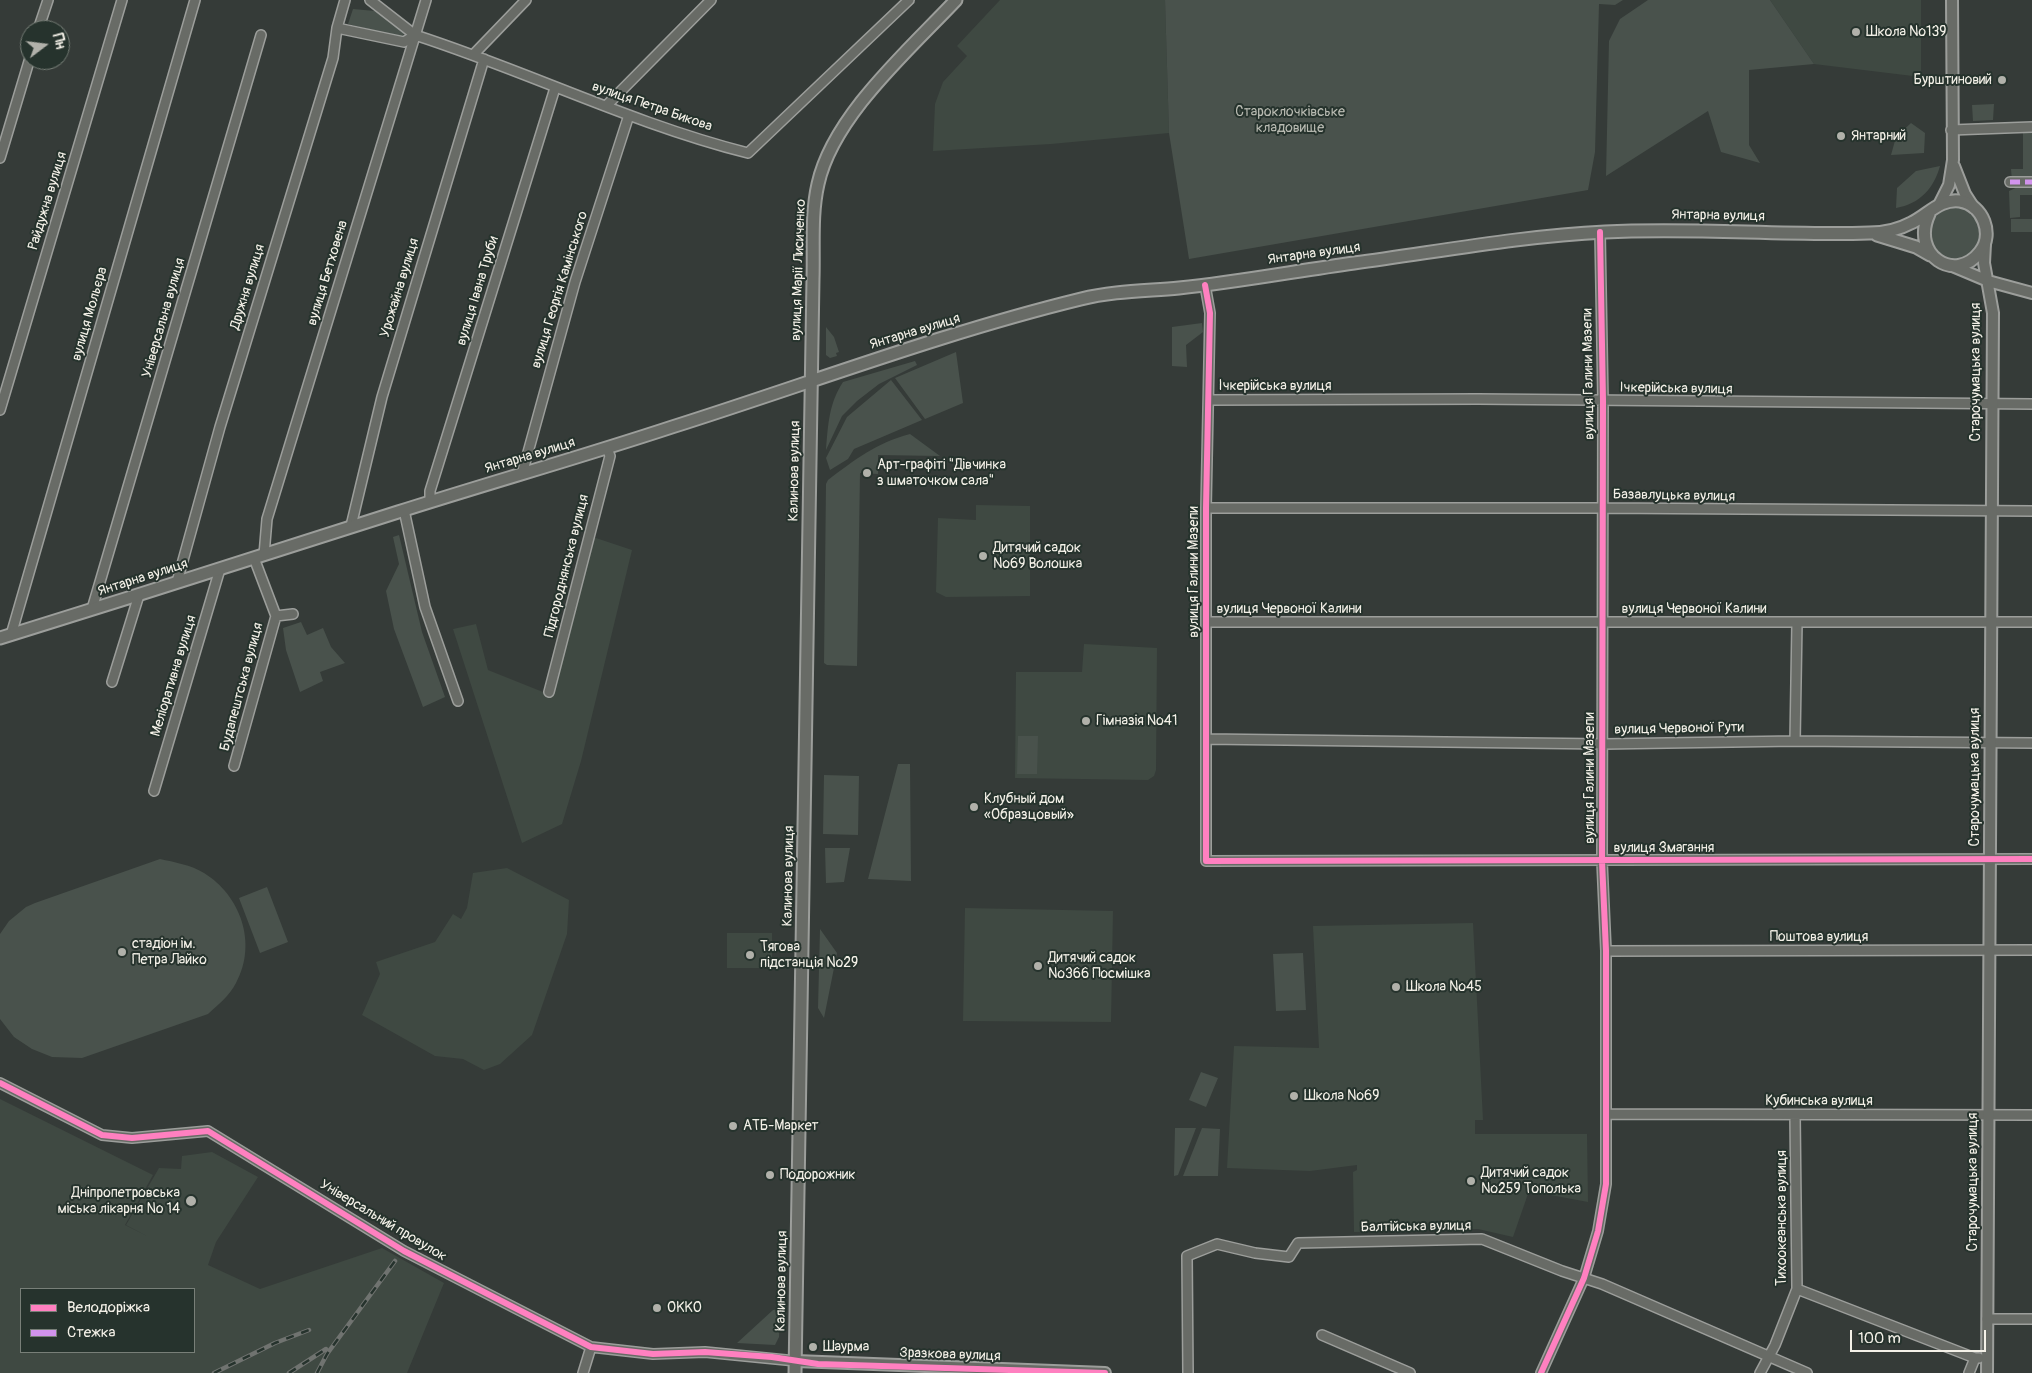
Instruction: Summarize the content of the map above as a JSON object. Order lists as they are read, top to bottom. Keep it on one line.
{"streets":{"main road":["Янтарна вулиця","вулиця Марії Лисиченко","Старочумацька вулиця","Калинова вулиця"],"street":["вулиця Петра Бикова","Райдужна вулиця","вулиця Бетховена","Дружня вулиця","Урожайна вулиця","вулиця Георгія Камінського","вулиця Івана Труби","вулиця Мольєра","Універсальна вулиця","вулиця Галини Мазепи","Ічкерійська вулиця","Базавлуцька вулиця","Підгороднянська вулиця","вулиця Червоної Калини","Меліоративна вулиця","Будапештська вулиця","вулиця Червоної Рути","вулиця Змагання","Поштова вулиця","Кубинська вулиця","Тихоокеанська вулиця","Універсальний провулок","Балтійська вулиця","Зразкова вулиця"]},"crossings":[["вулиця Петра Бикова","вулиця Бетховена"],["вулиця Петра Бикова","Дружня вулиця"],["вулиця Петра Бикова","Урожайна вулиця"],["вулиця Петра Бикова","вулиця Георгія Камінського"],["вулиця Петра Бикова","вулиця Івана Труби"],["Янтарна вулиця","вулиця Марії Лисиченко"],["Янтарна вулиця","вулиця Бетховена"],["Янтарна вулиця","Дружня вулиця"],["Янтарна вулиця","Урожайна вулиця"],["Янтарна вулиця","вулиця Георгія Камінського"],["Янтарна вулиця","вулиця Івана Труби"],["Янтарна вулиця","вулиця Мольєра"],["Янтарна вулиця","Універсальна вулиця"],["Янтарна вулиця","Старочумацька вулиця"],["Янтарна вулиця","вулиця Галини Мазепи"],["Янтарна вулиця","Калинова вулиця"],["Янтарна вулиця","Підгороднянська вулиця"],["Янтарна вулиця","Меліоративна вулиця"],["Янтарна вулиця","Будапештська вулиця"],["вулиця Марії Лисиченко","Калинова вулиця"],["вулиця Бетховена","Будапештська вулиця"],["Старочумацька вулиця","Ічкерійська вулиця"],["Старочумацька вулиця","Базавлуцька вулиця"],["Старочумацька вулиця","вулиця Червоної Калини"],["Старочумацька вулиця","вулиця Червоної Рути"],["Старочумацька вулиця","вулиця Змагання"],["Старочумацька вулиця","Поштова вулиця"],["Старочумацька вулиця","Кубинська вулиця"],["вулиця Галини Мазепи","Ічкерійська вулиця"],["вулиця Галини Мазепи","Базавлуцька вулиця"],["вулиця Галини Мазепи","вулиця Червоної Калини"],["вулиця Галини Мазепи","вулиця Червоної Рути"],["вулиця Галини Мазепи","вулиця Змагання"],["вулиця Галини Мазепи","Поштова вулиця"],["вулиця Галини Мазепи","Кубинська вулиця"],["вулиця Галини Мазепи","Балтійська вулиця"],["Калинова вулиця","Універсальний провулок"],["Калинова вулиця","Зразкова вулиця"],["Кубинська вулиця","Тихоокеанська вулиця"],["Тихоокеанська вулиця","Балтійська вулиця"],["Універсальний провулок","Зразкова вулиця"]],"parks":["Староклочківське кладовище"],"places":["Школа №139","Бурштиновий","Янтарний","Арт-графіті \"Дівчинка з шматочком сала\"","Дитячий садок №69 Волошка","Гімназія №41","Клубный дом «Образцовый»","стадіон ім. Петра Лайко","Тягова пiдстанцiя №29","Дитячий садок №366 Посмішка","Школа №45","Школа №69","АТБ-Маркет","Подорожник","Дитячий садок №259 Тополька","Дніпропетровська міська лікарня № 14","OKKO","Шаурма"],"legend":["Велодоріжка","Стежка"],"scale_bar":"100 m","north":"right"}
